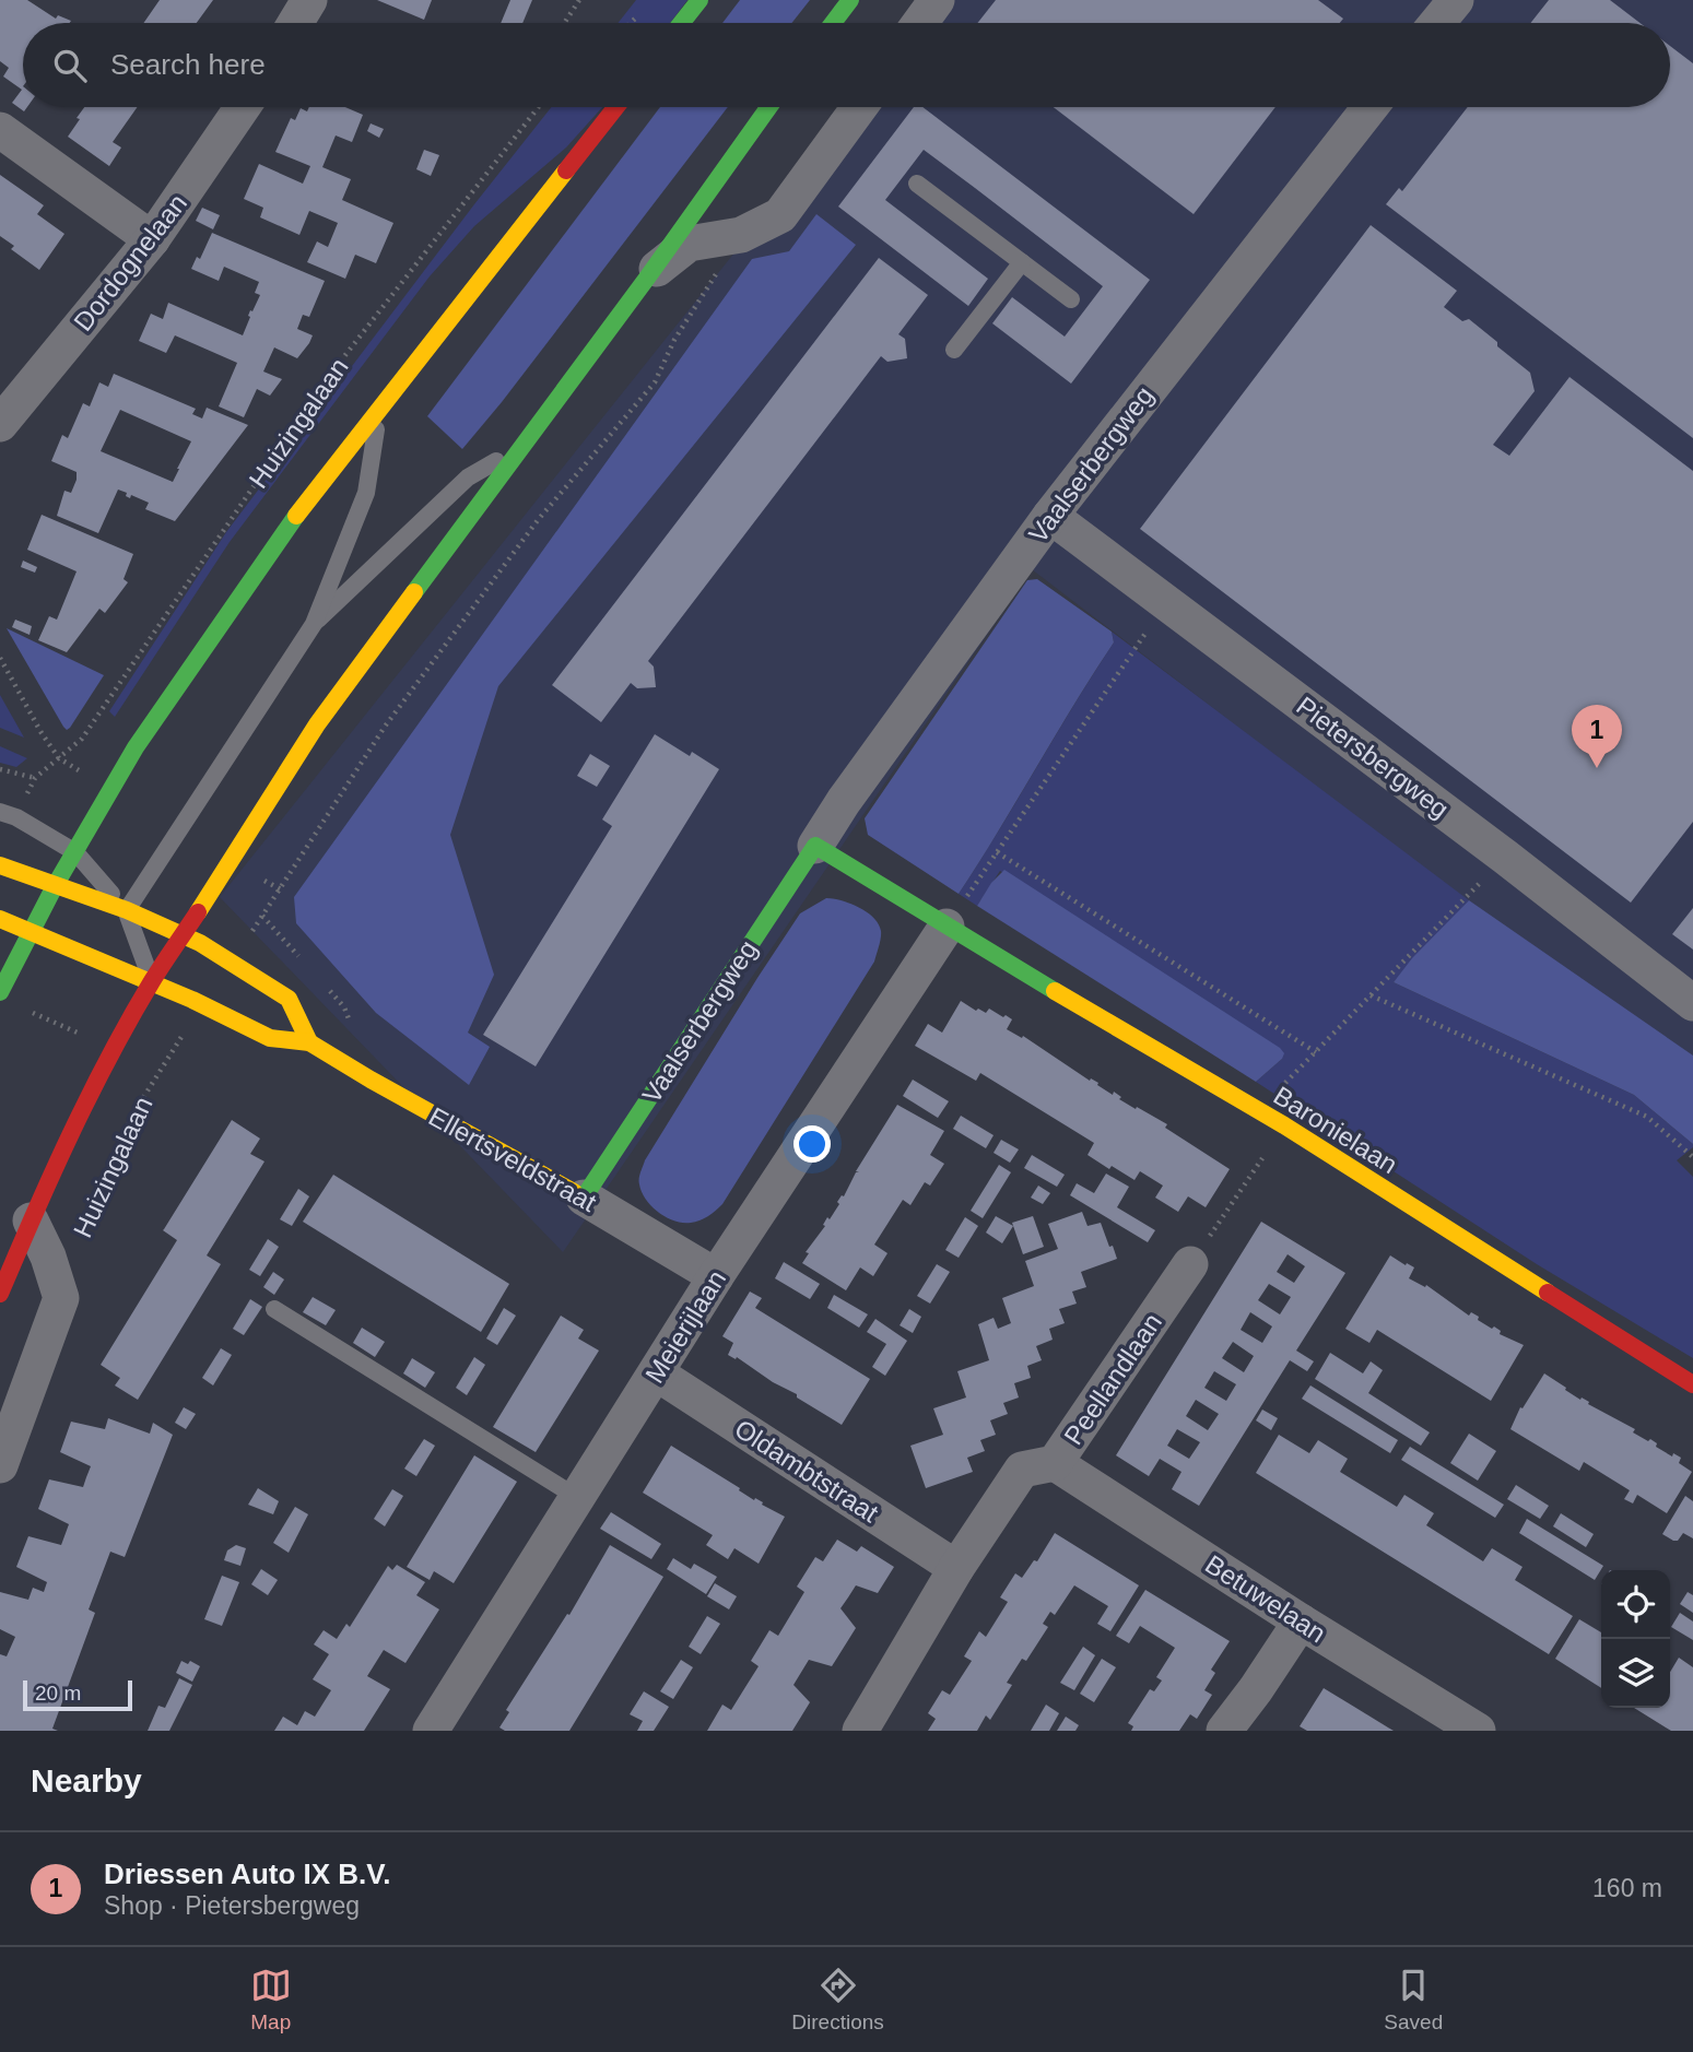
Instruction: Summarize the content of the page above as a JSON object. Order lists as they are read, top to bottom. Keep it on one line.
{"streets":{"main road":["Huizingalaan","Vaalserbergweg","Baronielaan","Ellertsveldstraat"],"street":["Dordognelaan","Pietersbergweg","Meierijlaan","Peellandlaan","Oldambtstraat","Betuwelaan"]},"crossings":[["Huizingalaan","Ellertsveldstraat"],["Vaalserbergweg","Pietersbergweg"],["Vaalserbergweg","Ellertsveldstraat"],["Baronielaan","Meierijlaan"],["Ellertsveldstraat","Meierijlaan"],["Meierijlaan","Oldambtstraat"],["Peellandlaan","Oldambtstraat"],["Peellandlaan","Betuwelaan"]],"scale_bar":"20 m","page":{"search":"Search here","pins":"1","scale":"20 m","heading":"Nearby","list":[{"mark":"1","name":"Driessen Auto IX B.V.","note":"Shop · Pietersbergweg","value":"160 m"}],"nav":["Map","Directions","Saved"]}}
